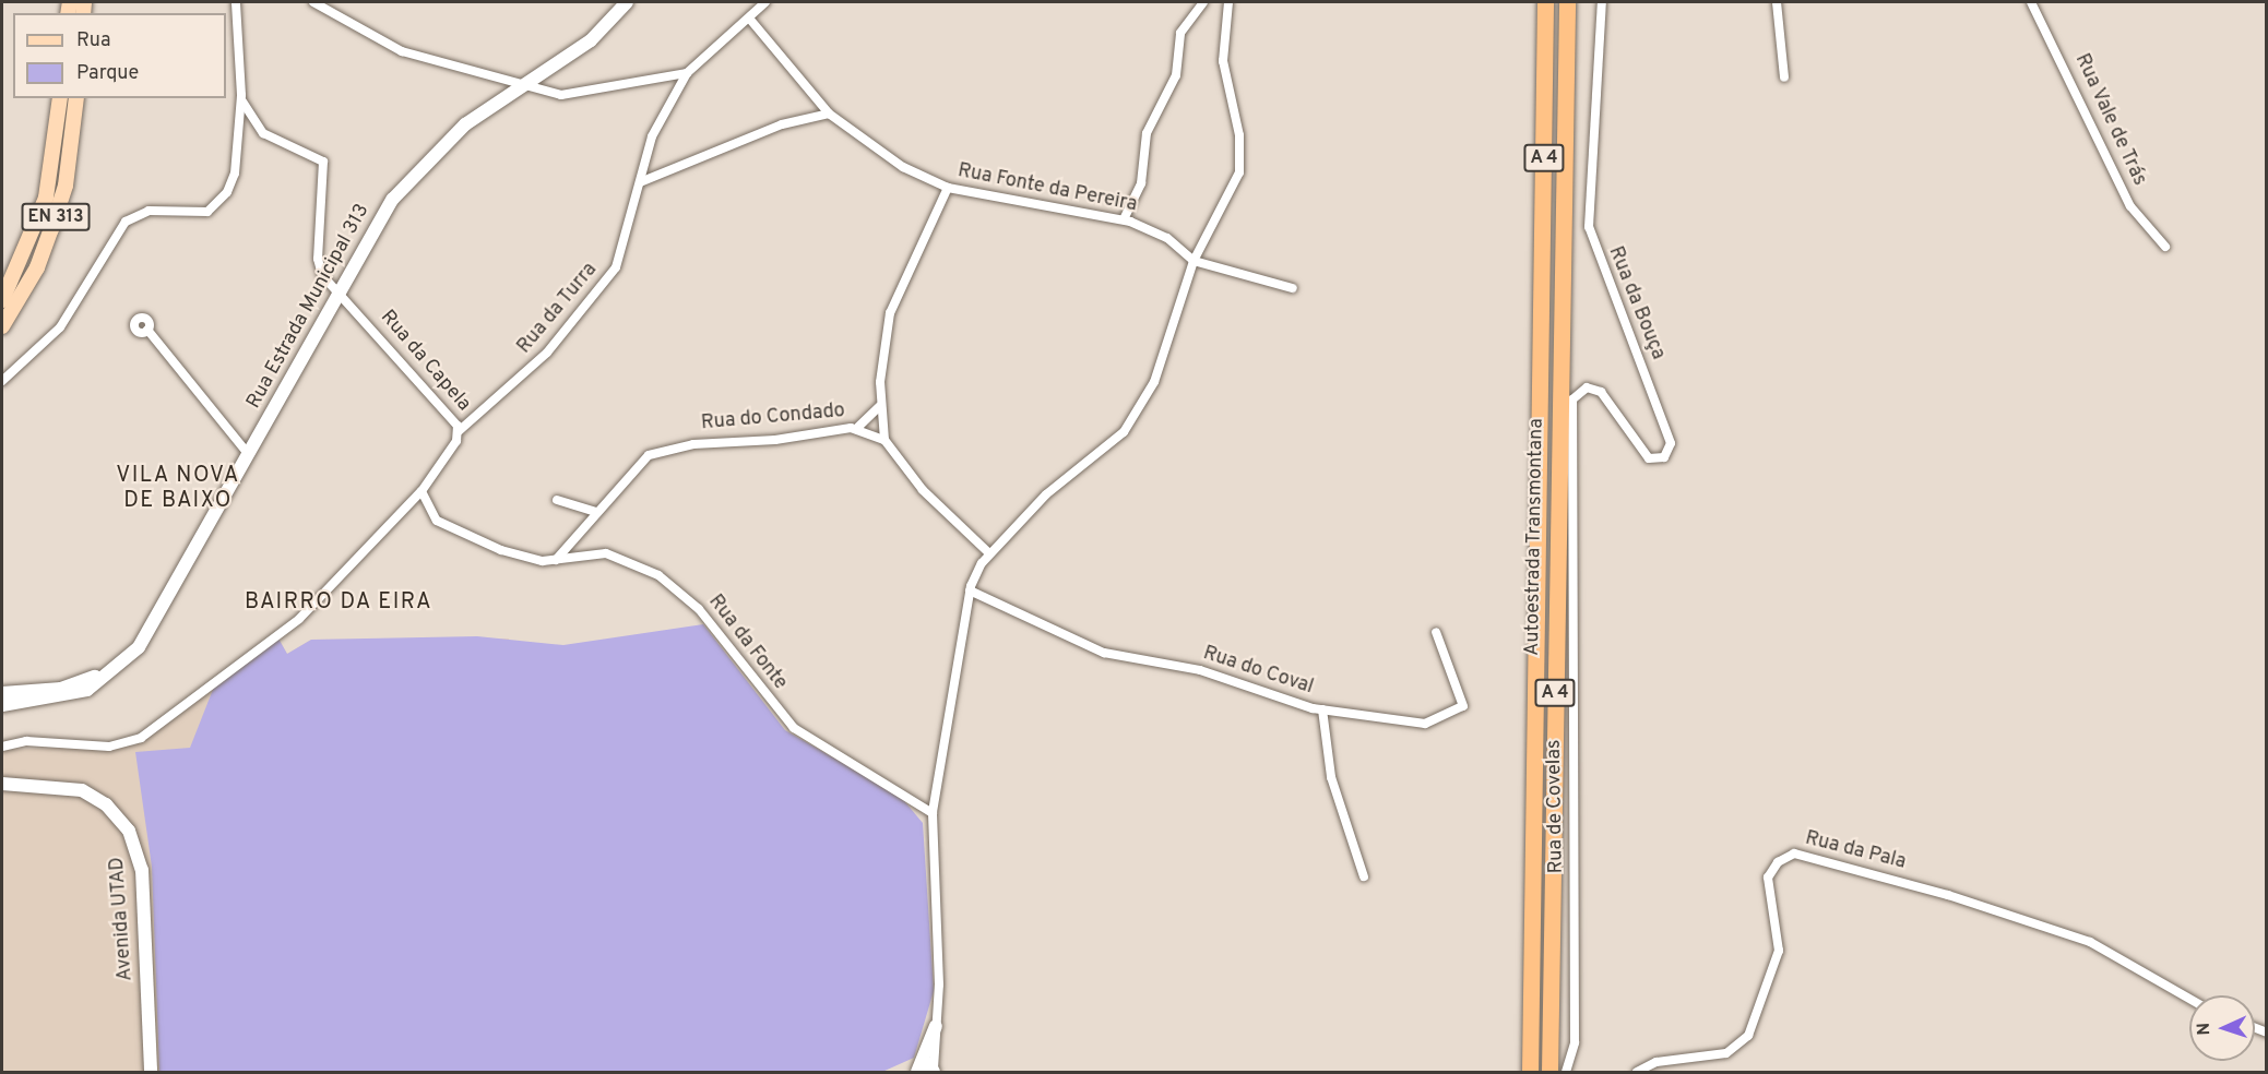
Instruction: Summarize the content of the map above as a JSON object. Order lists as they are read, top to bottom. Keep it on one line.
{"streets":{"highway":["A 4","Autoestrada Transmontana"],"main road":["EN 313","Rua Estrada Municipal 313","Avenida UTAD"],"street":["Rua Vale de Trás","Rua Fonte da Pereira","Rua da Bouça","Rua da Turra","Rua da Capela","Rua do Condado","Rua da Fonte","Rua do Coval","Rua de Covelas","Rua da Pala"]},"crossings":[["Rua da Bouça","Rua de Covelas"],["Rua Estrada Municipal 313","Rua da Capela"],["Rua da Turra","Rua da Capela"],["Rua da Capela","Rua da Fonte"],["Rua do Condado","Rua da Fonte"]],"districts":["VILA NOVA DE BAIXO","BAIRRO DA EIRA"],"legend":["Rua","Parque"],"north":"left"}
